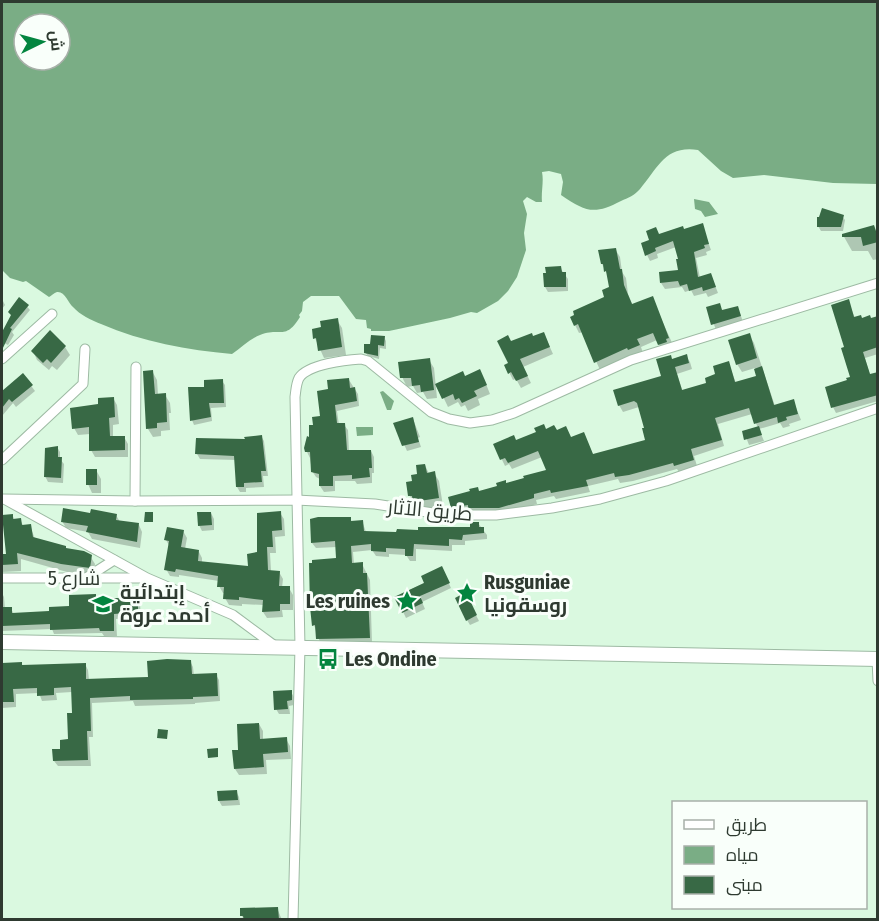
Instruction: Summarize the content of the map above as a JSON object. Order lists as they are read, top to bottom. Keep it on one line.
{"streets":{"street":["طريق الآثار","شارع 5"]},"places":{"place":["Rusguniae روسقونيا","Les ruines"],"school or university":["إبتدائية أحمد عروة"],"bus stop":["Les Ondine"]},"legend":["طريق","مياه","مبنى"],"north":"right"}
